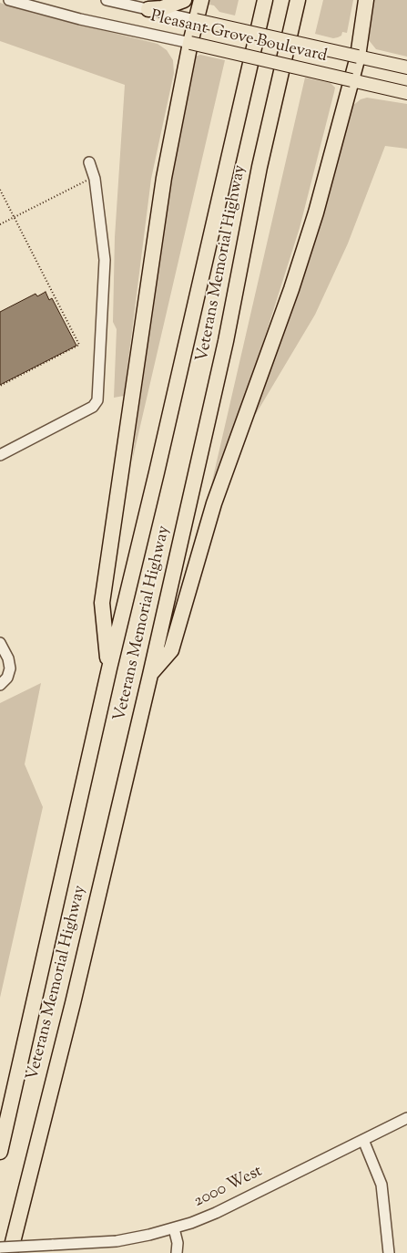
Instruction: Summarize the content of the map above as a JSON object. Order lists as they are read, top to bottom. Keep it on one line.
{"streets":{"highway":["Veterans Memorial Highway"],"main road":["Pleasant Grove Boulevard"],"street":["2000 West"]}}
